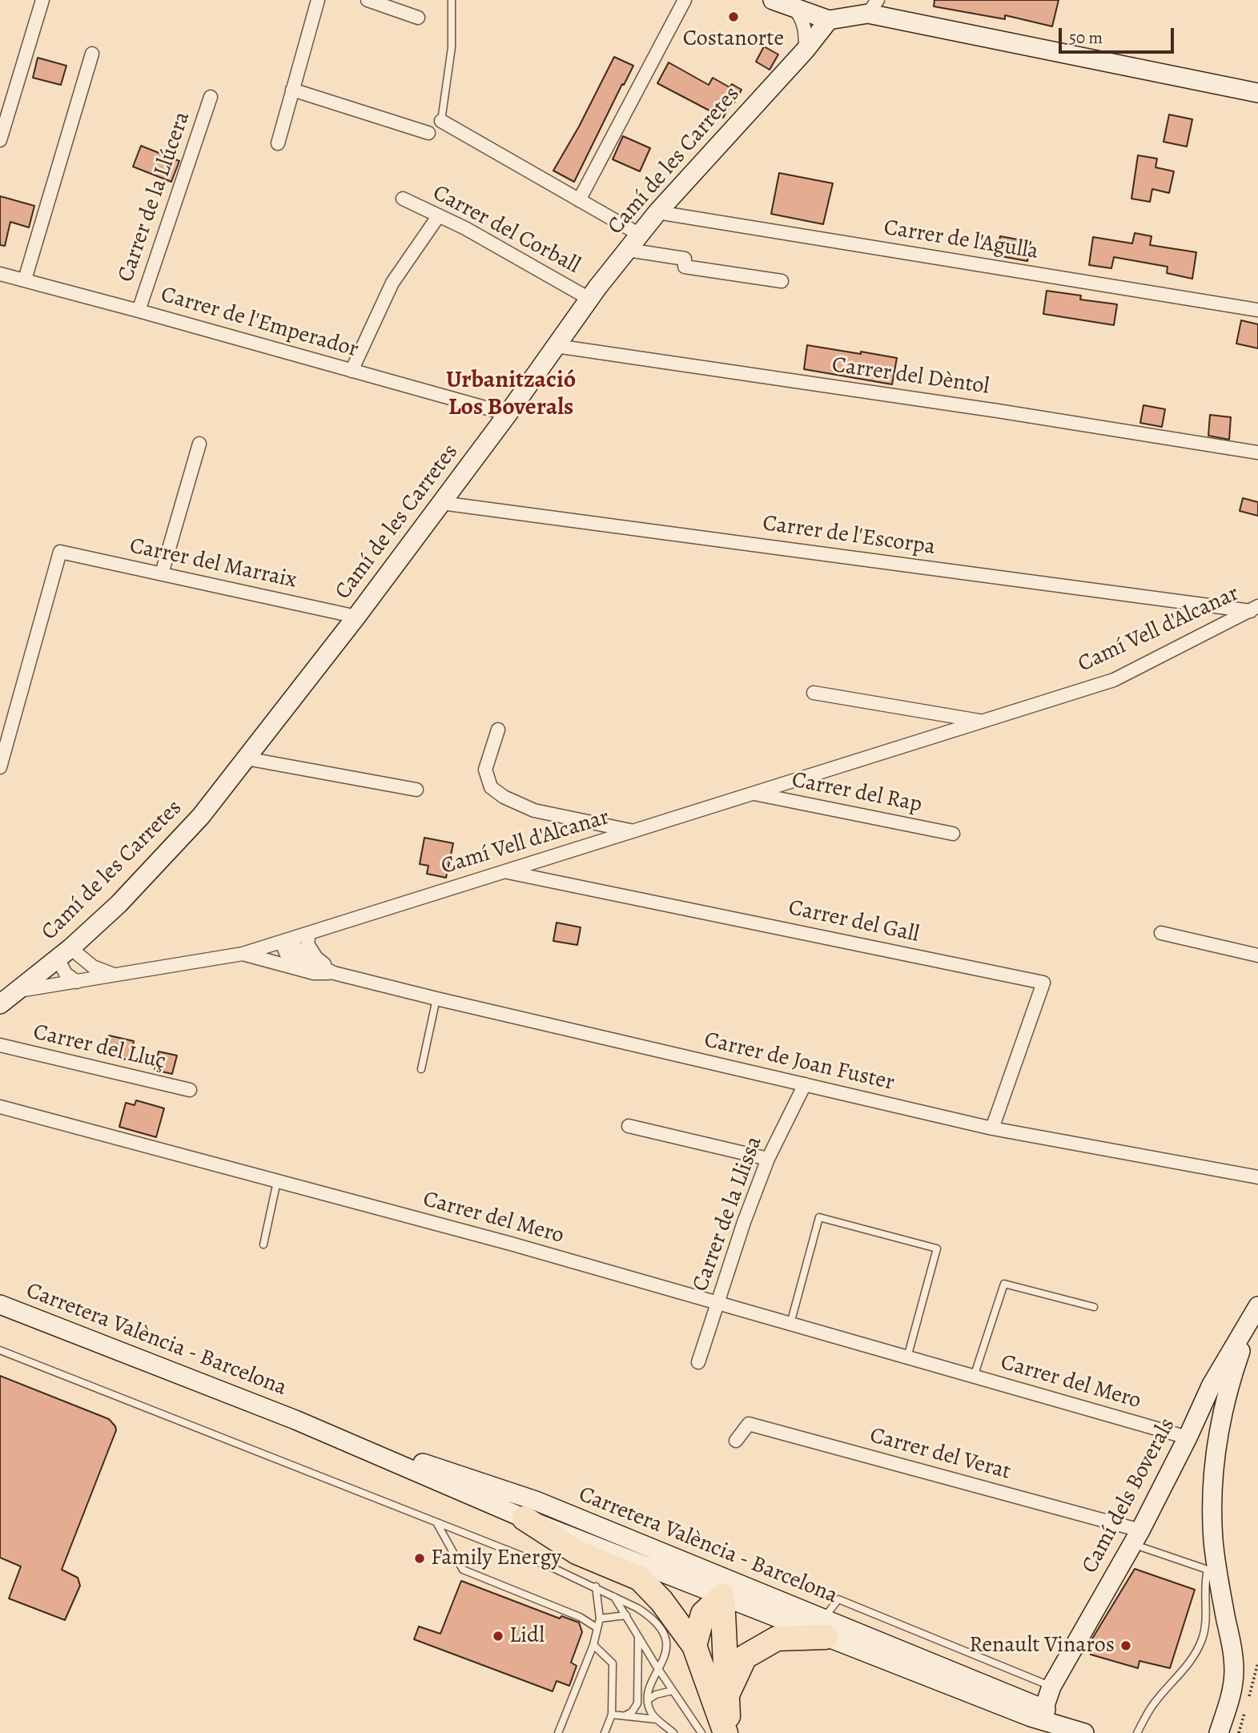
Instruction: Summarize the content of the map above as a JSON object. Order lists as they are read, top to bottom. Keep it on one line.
{"streets":{"street":["Camí de les Carretes","Carrer de la Llúcera","Carrer del Corball","Carrer de l'Agulla","Carrer de l'Emperador","Carrer del Dèntol","Carrer de l'Escorpa","Carrer del Marraix","Camí Vell d'Alcanar","Carrer del Rap","Carrer del Gall","Carrer del Lluç","Carrer de Joan Fuster","Carrer de la Llissa","Carrer del Mero","Carretera València - Barcelona","Carrer del Verat","Camí dels Boverals"]},"crossings":[["Camí de les Carretes","Carrer del Corball"],["Camí de les Carretes","Carrer de l'Agulla"],["Camí de les Carretes","Carrer de l'Emperador"],["Camí de les Carretes","Carrer del Dèntol"],["Camí de les Carretes","Carrer de l'Escorpa"],["Camí de les Carretes","Carrer del Marraix"],["Camí de les Carretes","Camí Vell d'Alcanar"],["Carrer de la Llúcera","Carrer de l'Emperador"],["Carrer de l'Escorpa","Camí Vell d'Alcanar"],["Camí Vell d'Alcanar","Carrer del Rap"],["Camí Vell d'Alcanar","Carrer del Gall"],["Camí Vell d'Alcanar","Carrer de Joan Fuster"],["Carrer del Gall","Carrer de Joan Fuster"],["Carrer de Joan Fuster","Carrer de la Llissa"],["Carrer de la Llissa","Carrer del Mero"],["Carrer del Mero","Camí dels Boverals"],["Carretera València - Barcelona","Camí dels Boverals"],["Carrer del Verat","Camí dels Boverals"]],"districts":["Urbanització Los Boverals"],"places":["Costanorte","Family Energy","Lidl","Renault Vinaros"],"scale_bar":"50 m"}
